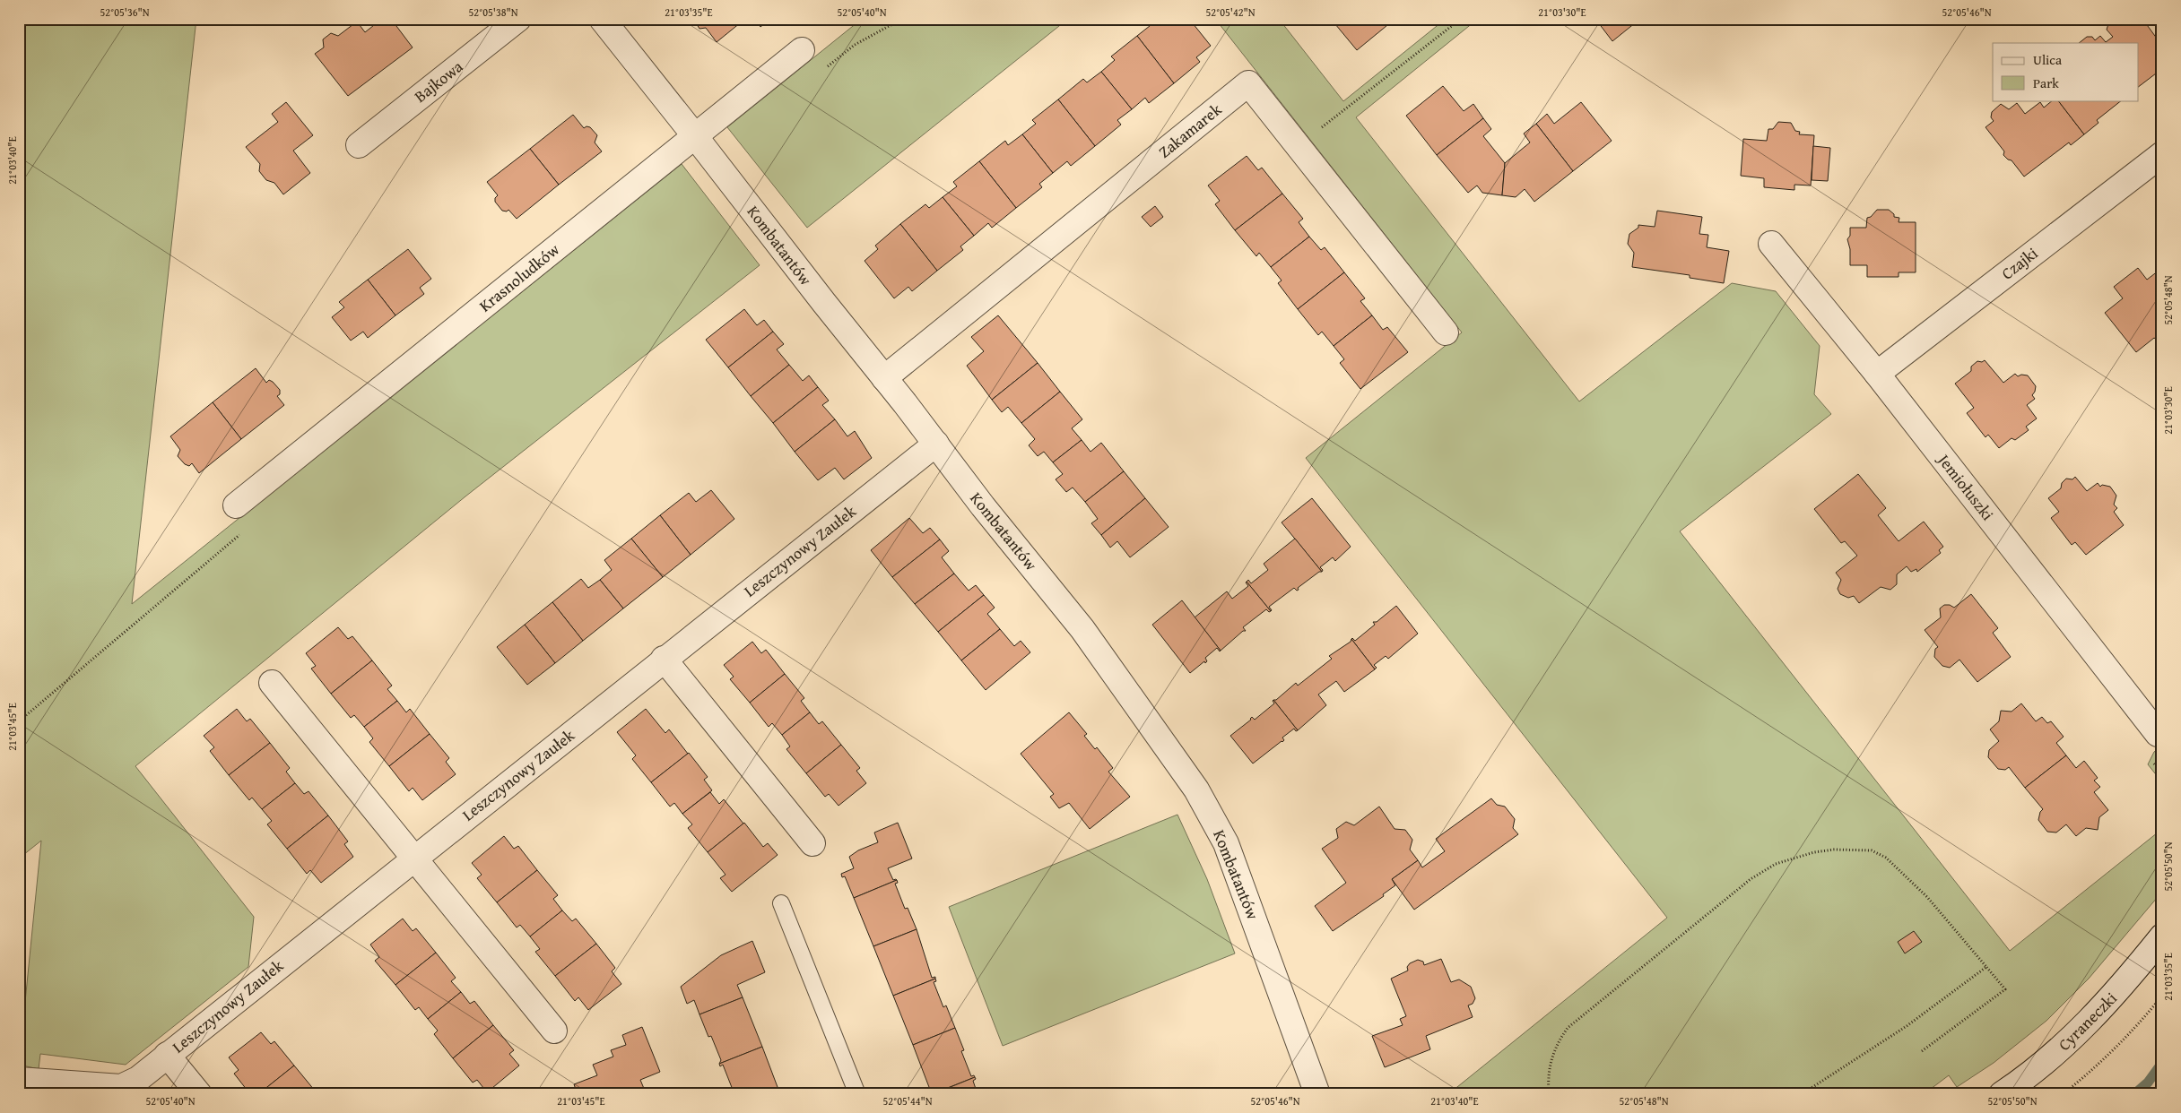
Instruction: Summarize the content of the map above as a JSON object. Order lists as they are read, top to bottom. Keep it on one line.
{"streets":{"street":["Bajkowa","Zakamarek","Kombatantów","Czajki","Krasnoludków","Jemiołuszki","Leszczynowy Zaułek","Cyraneczki"]},"crossings":[["Zakamarek","Kombatantów"],["Kombatantów","Krasnoludków"],["Kombatantów","Leszczynowy Zaułek"],["Czajki","Jemiołuszki"]],"legend":["Ulica","Park"],"coordinates":["52°05'36\"N","52°05'38\"N","21°03'35\"E","52°05'40\"N","52°05'42\"N","21°03'30\"E","52°05'46\"N","21°03'40\"E","52°05'48\"N","21°03'45\"E","52°05'50\"N","52°05'44\"N"]}
